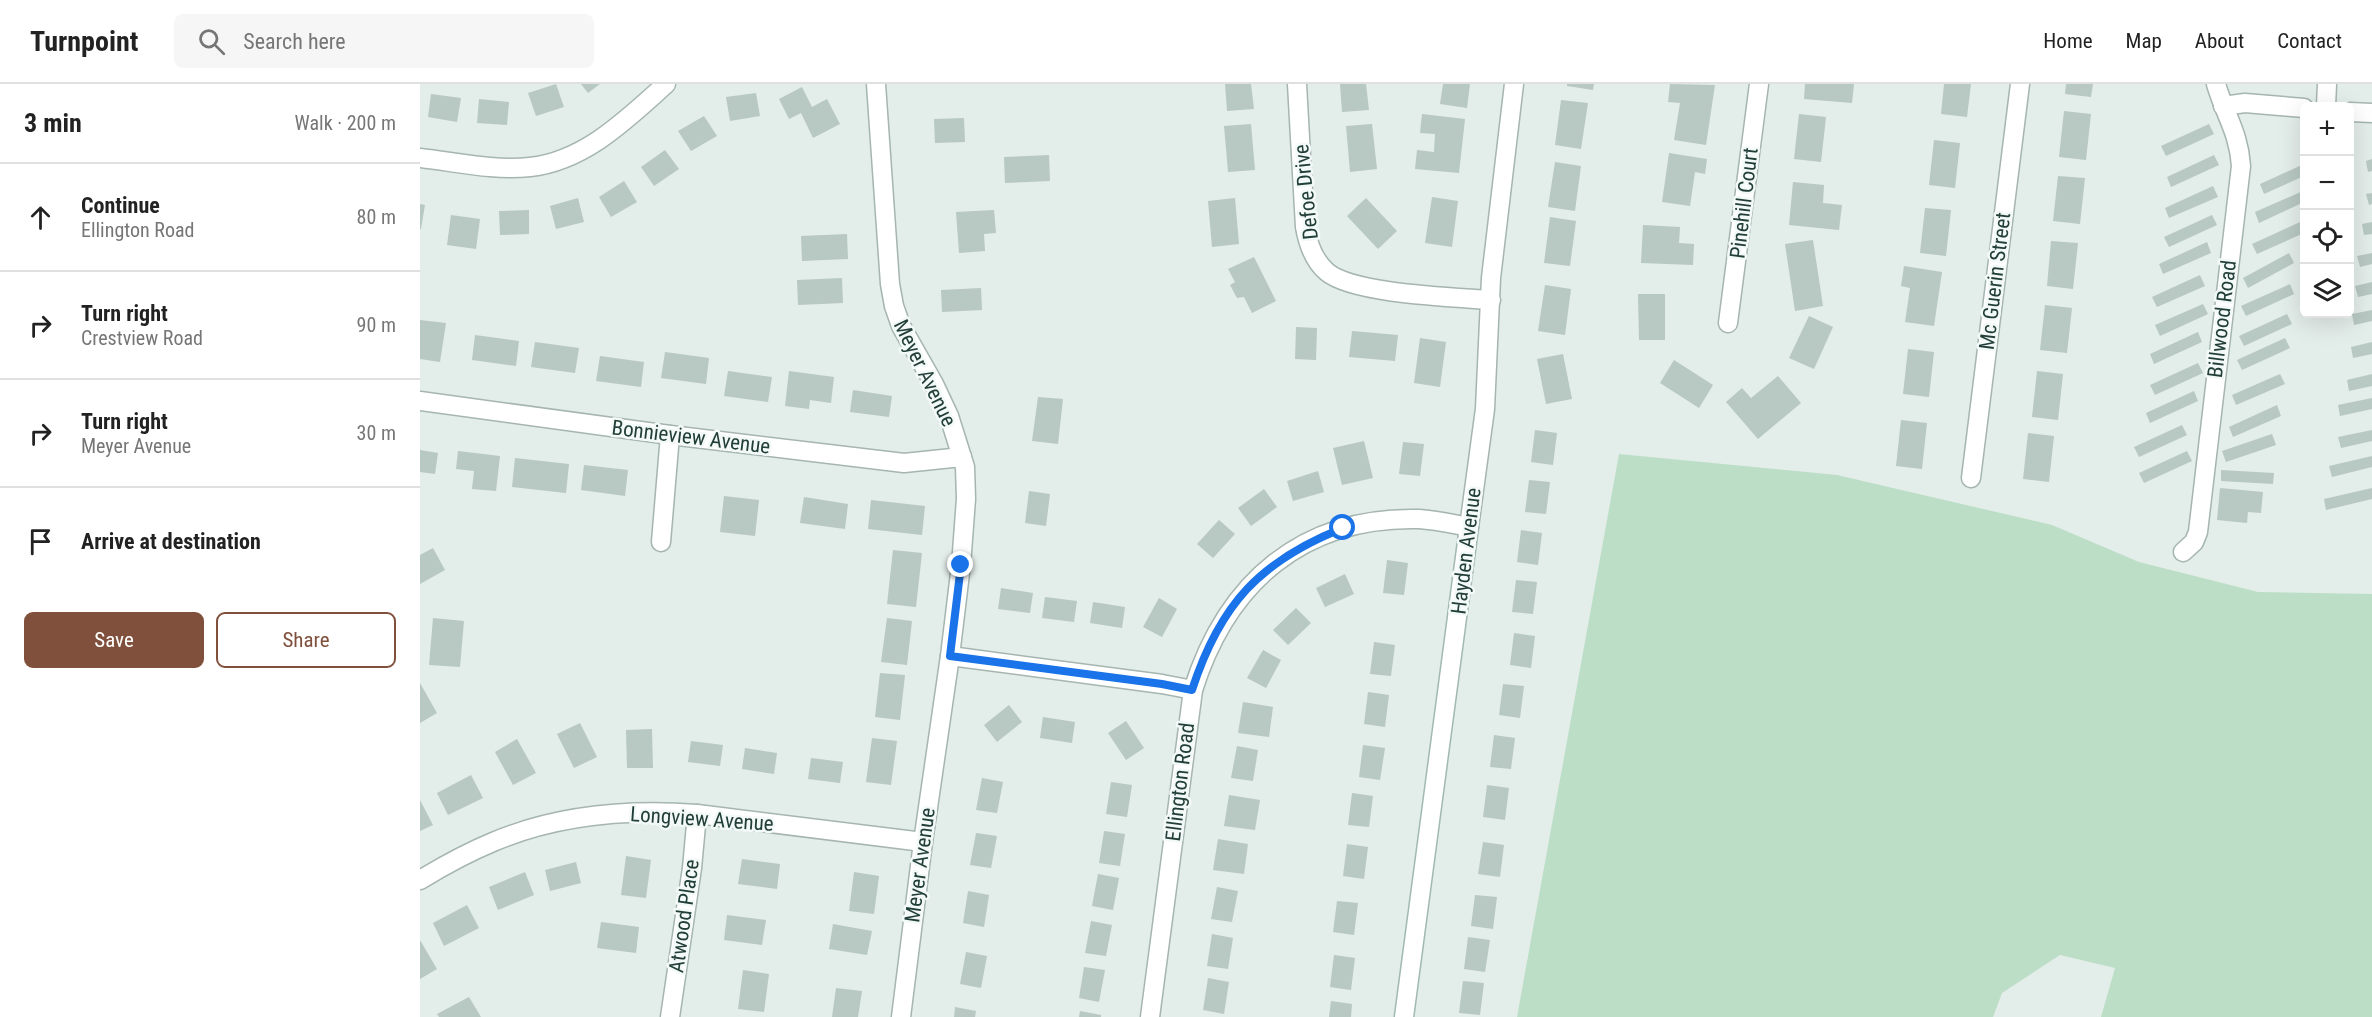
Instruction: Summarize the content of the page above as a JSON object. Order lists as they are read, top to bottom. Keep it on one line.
{"streets":{"street":["Defoe Drive","Pinehill Court","Mc Guerin Street","Billwood Road","Meyer Avenue","Bonnieview Avenue","Hayden Avenue","Ellington Road","Longview Avenue","Atwood Place"]},"crossings":[["Defoe Drive","Hayden Avenue"],["Meyer Avenue","Bonnieview Avenue"],["Meyer Avenue","Longview Avenue"],["Hayden Avenue","Ellington Road"],["Longview Avenue","Atwood Place"]],"page":{"header":"Turnpoint","search":"Search here","nav":["Home","Map","About","Contact"],"heading":["3 min","Walk · 200 m"],"map_buttons":["+","−"],"list":[["Continue","Ellington Road","80 m"],["Turn right","Crestview Road","90 m"],["Turn right","Meyer Avenue","30 m"],"Arrive at destination"],"buttons":["Save","Share"]}}
